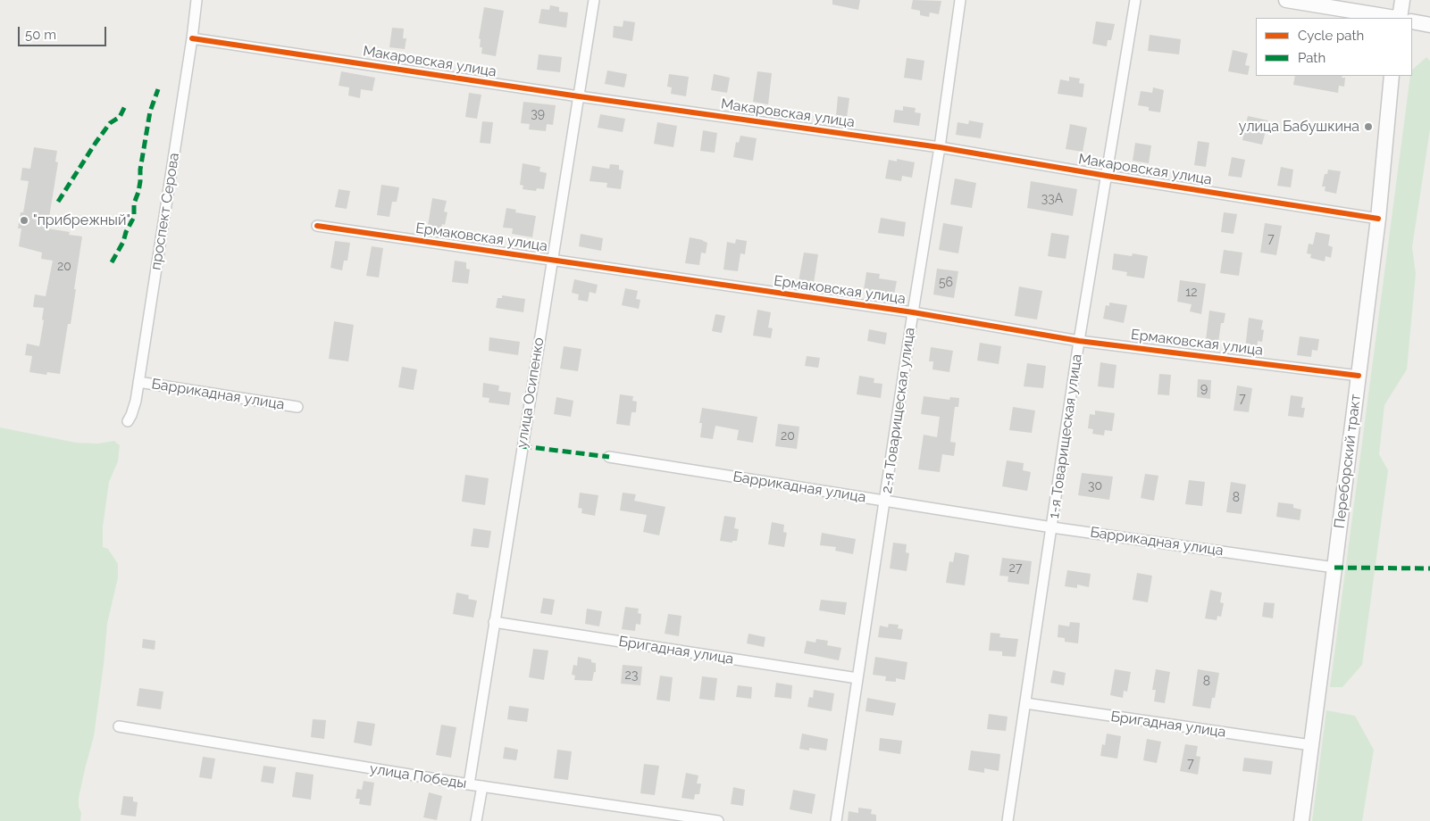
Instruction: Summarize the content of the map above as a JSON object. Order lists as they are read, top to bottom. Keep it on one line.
{"streets":{"main road":["Переборский тракт"],"street":["Макаровская улица","проспект Серова","Ермаковская улица","улица Осипенко","Баррикадная улица","2-я Товарищеская улица","1-я Товарищеская улица","Бригадная улица","улица Победы"]},"crossings":[["Макаровская улица","проспект Серова"],["Макаровская улица","улица Осипенко"],["Макаровская улица","2-я Товарищеская улица"],["Макаровская улица","1-я Товарищеская улица"],["Макаровская улица","Переборский тракт"],["проспект Серова","Баррикадная улица"],["Ермаковская улица","улица Осипенко"],["Ермаковская улица","2-я Товарищеская улица"],["Ермаковская улица","1-я Товарищеская улица"],["Ермаковская улица","Переборский тракт"],["улица Осипенко","Бригадная улица"],["улица Осипенко","улица Победы"],["Баррикадная улица","2-я Товарищеская улица"],["Баррикадная улица","1-я Товарищеская улица"],["Баррикадная улица","Переборский тракт"],["2-я Товарищеская улица","Бригадная улица"],["1-я Товарищеская улица","Бригадная улица"],["Переборский тракт","Бригадная улица"]],"places":["улица Бабушкина","\"прибрежный\""],"house_numbers":["39","33А","7","20","56","12","9","7","20","30","8","27","23","8","7"],"legend":["Cycle path","Path"],"scale_bar":"50 m"}
